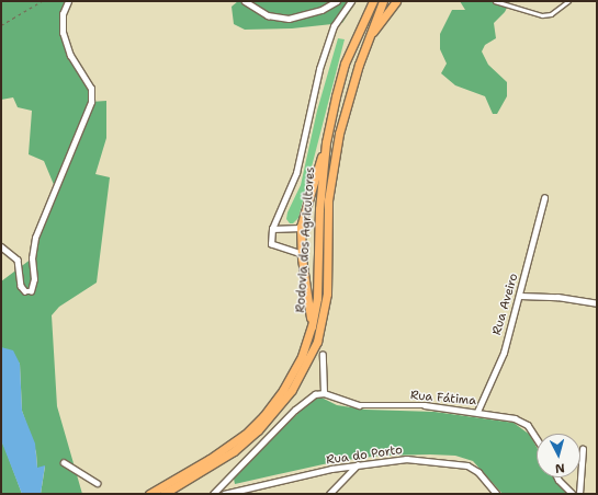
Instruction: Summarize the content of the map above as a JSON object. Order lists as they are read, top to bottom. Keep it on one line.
{"streets":{"main road":["Rodovia dos Agricultores"],"street":["Rua Aveiro","Rua Fátima","Rua do Porto"]},"crossings":[["Rua Aveiro","Rua Fátima"]],"north":"bottom"}
